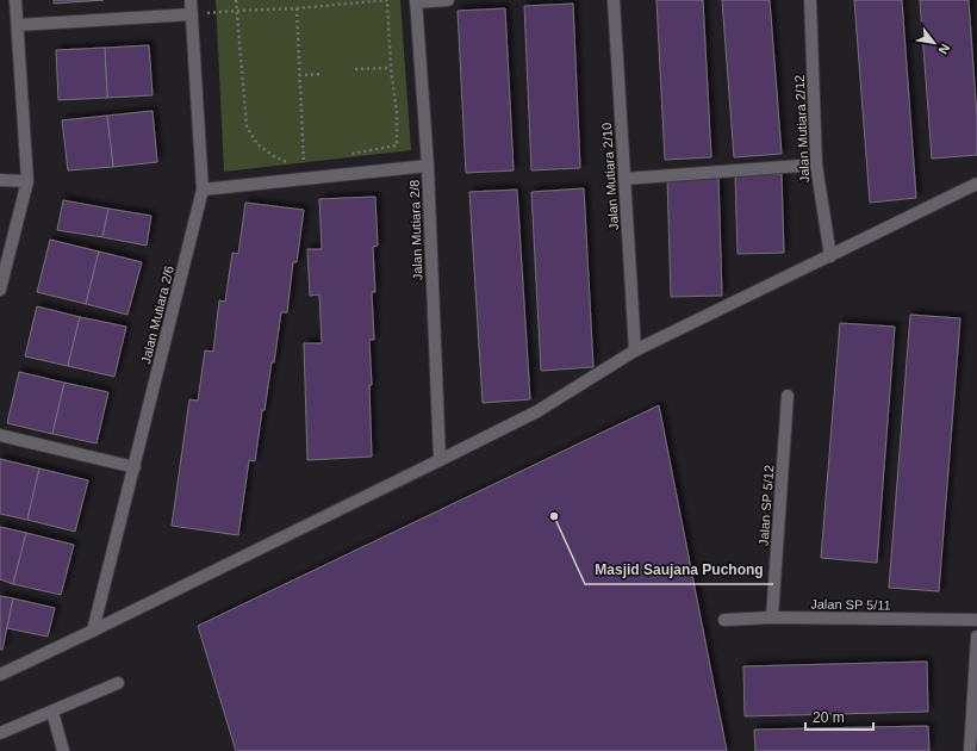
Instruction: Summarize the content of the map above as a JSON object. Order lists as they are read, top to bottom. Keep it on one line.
{"streets":{"street":["Jalan Mutiara 2/12","Jalan Mutiara 2/10","Jalan Mutiara 2/8","Jalan Mutiara 2/6","Jalan SP 5/12","Jalan SP 5/11"]},"crossings":[["Jalan SP 5/12","Jalan SP 5/11"]],"places":["Masjid Saujana Puchong"],"scale_bar":"20 m","north":"bottom right"}
